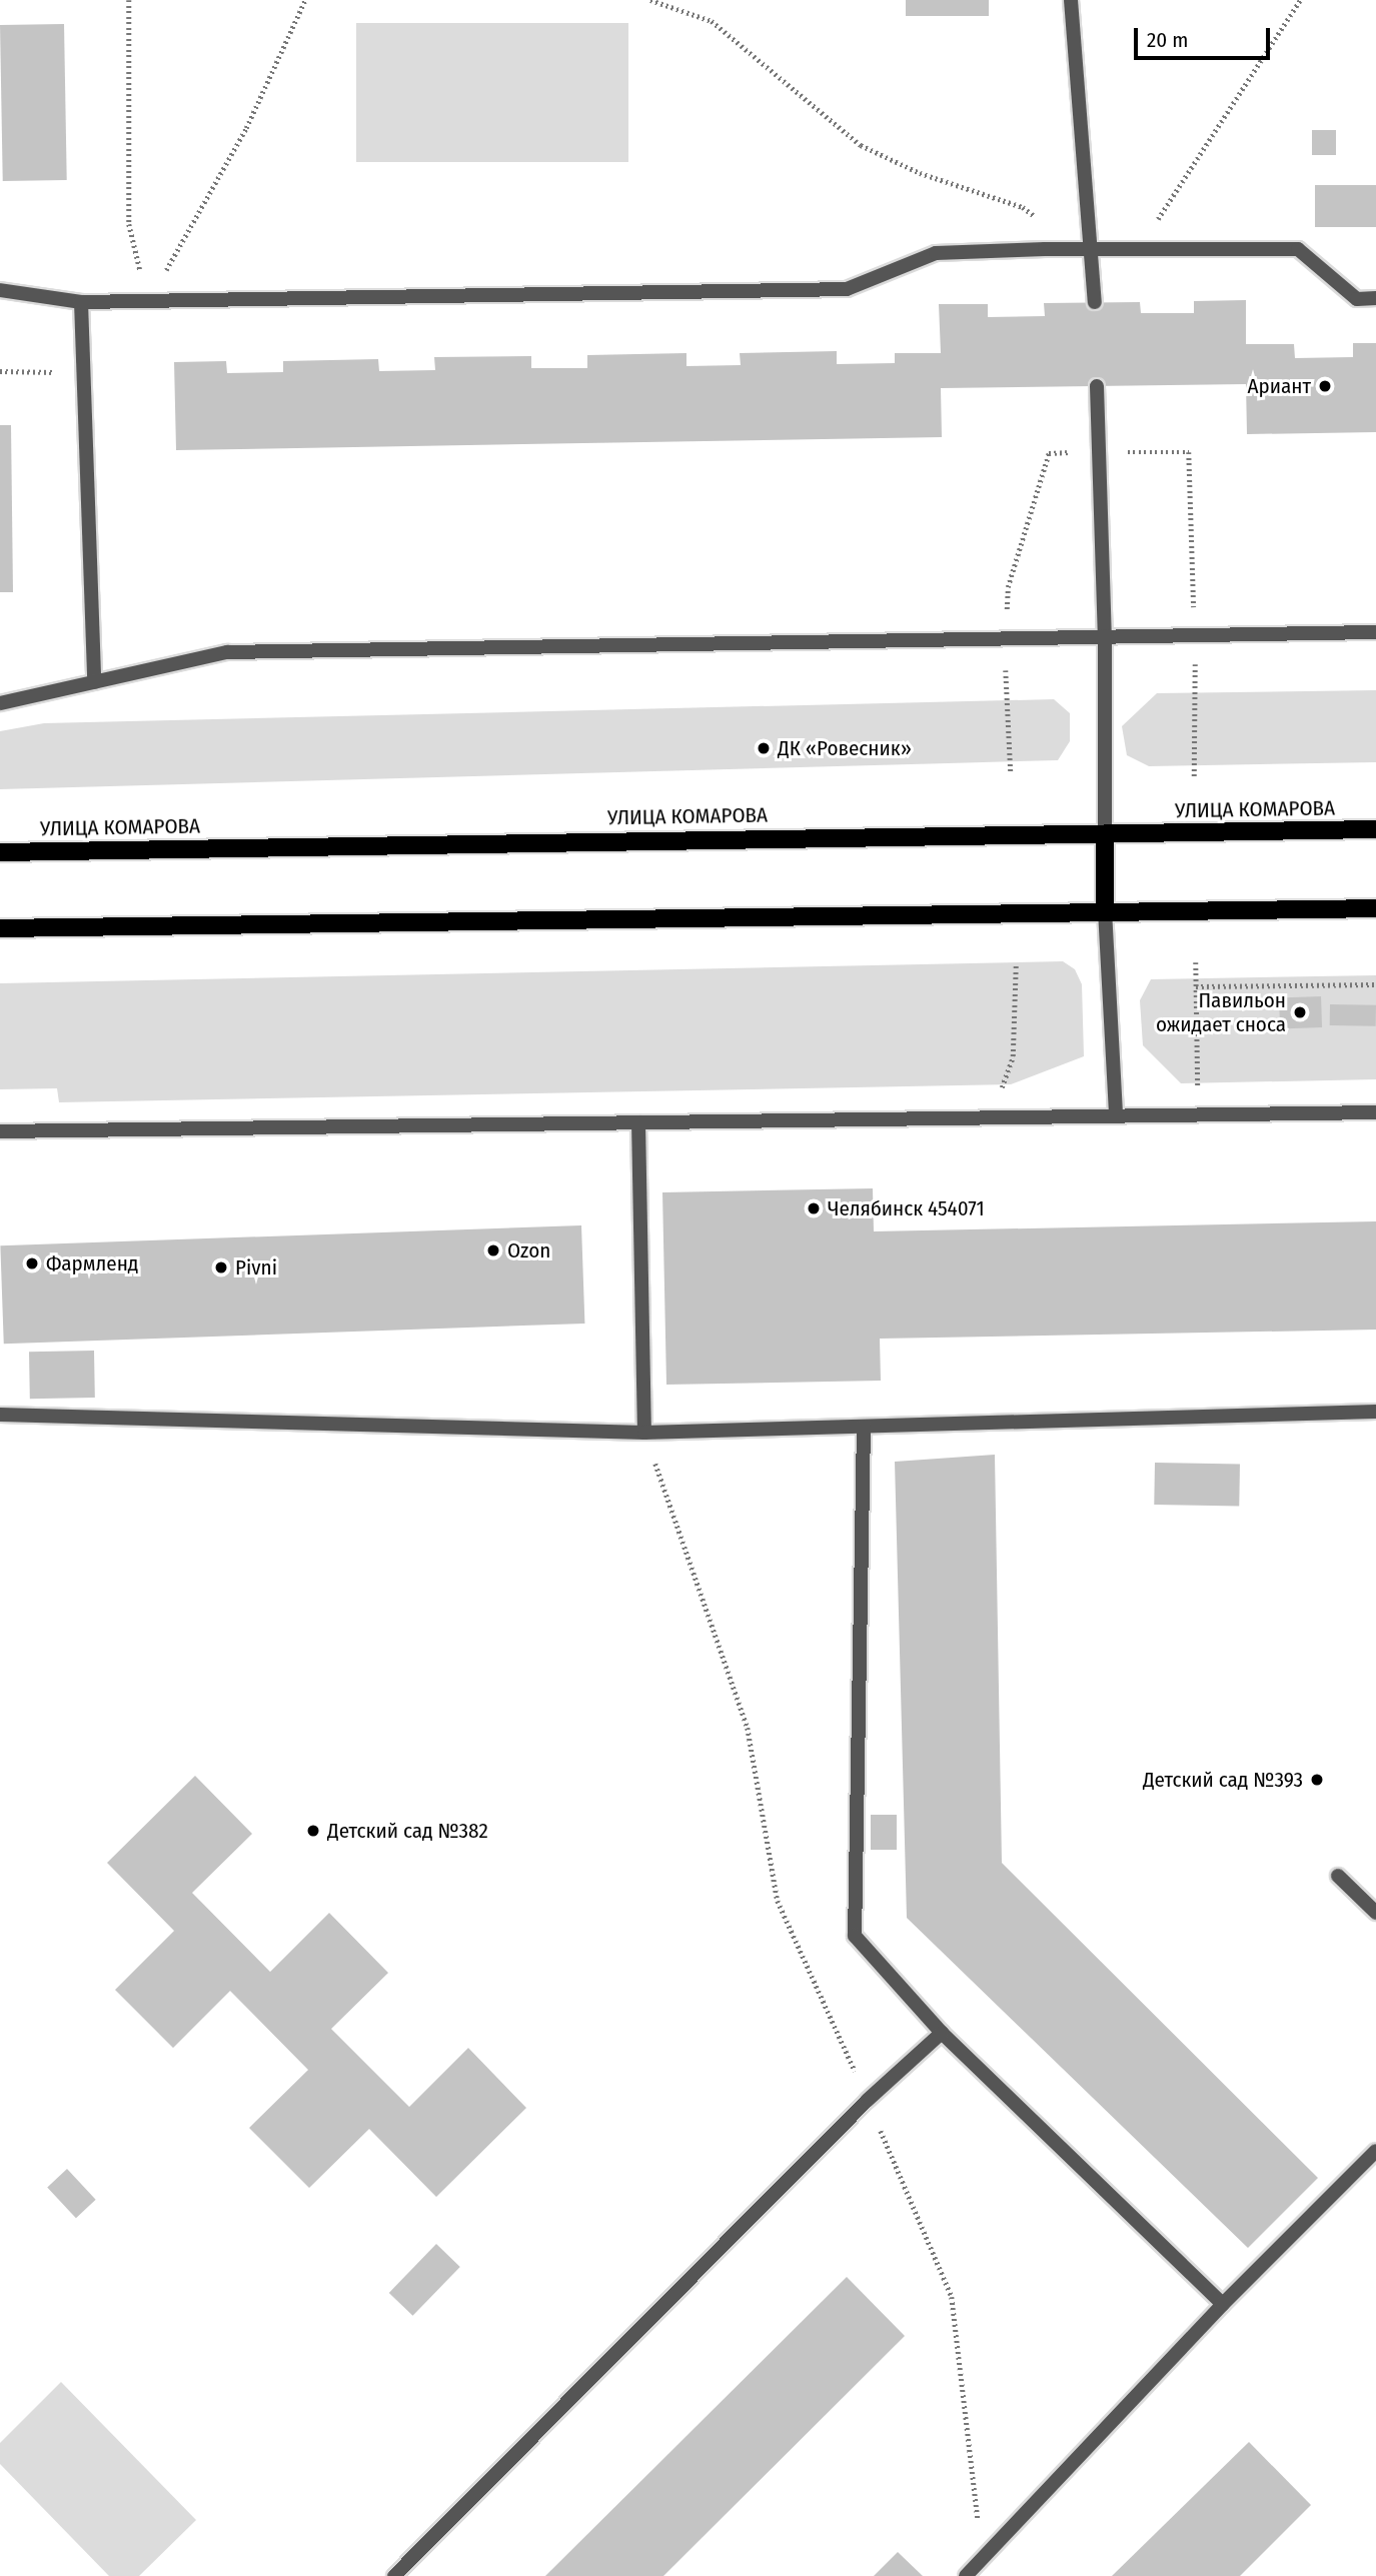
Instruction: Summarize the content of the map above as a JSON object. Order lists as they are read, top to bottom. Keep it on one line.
{"streets":{"main road":["УЛИЦА КОМАРОВА"]},"places":["Ариант","ДК «Ровесник»","Павильон ожидает сноса","Челябинск 454071","Ozon","Фармленд","Pivni","Детский сад №393","Детский сад №382"],"scale_bar":"20 m"}
